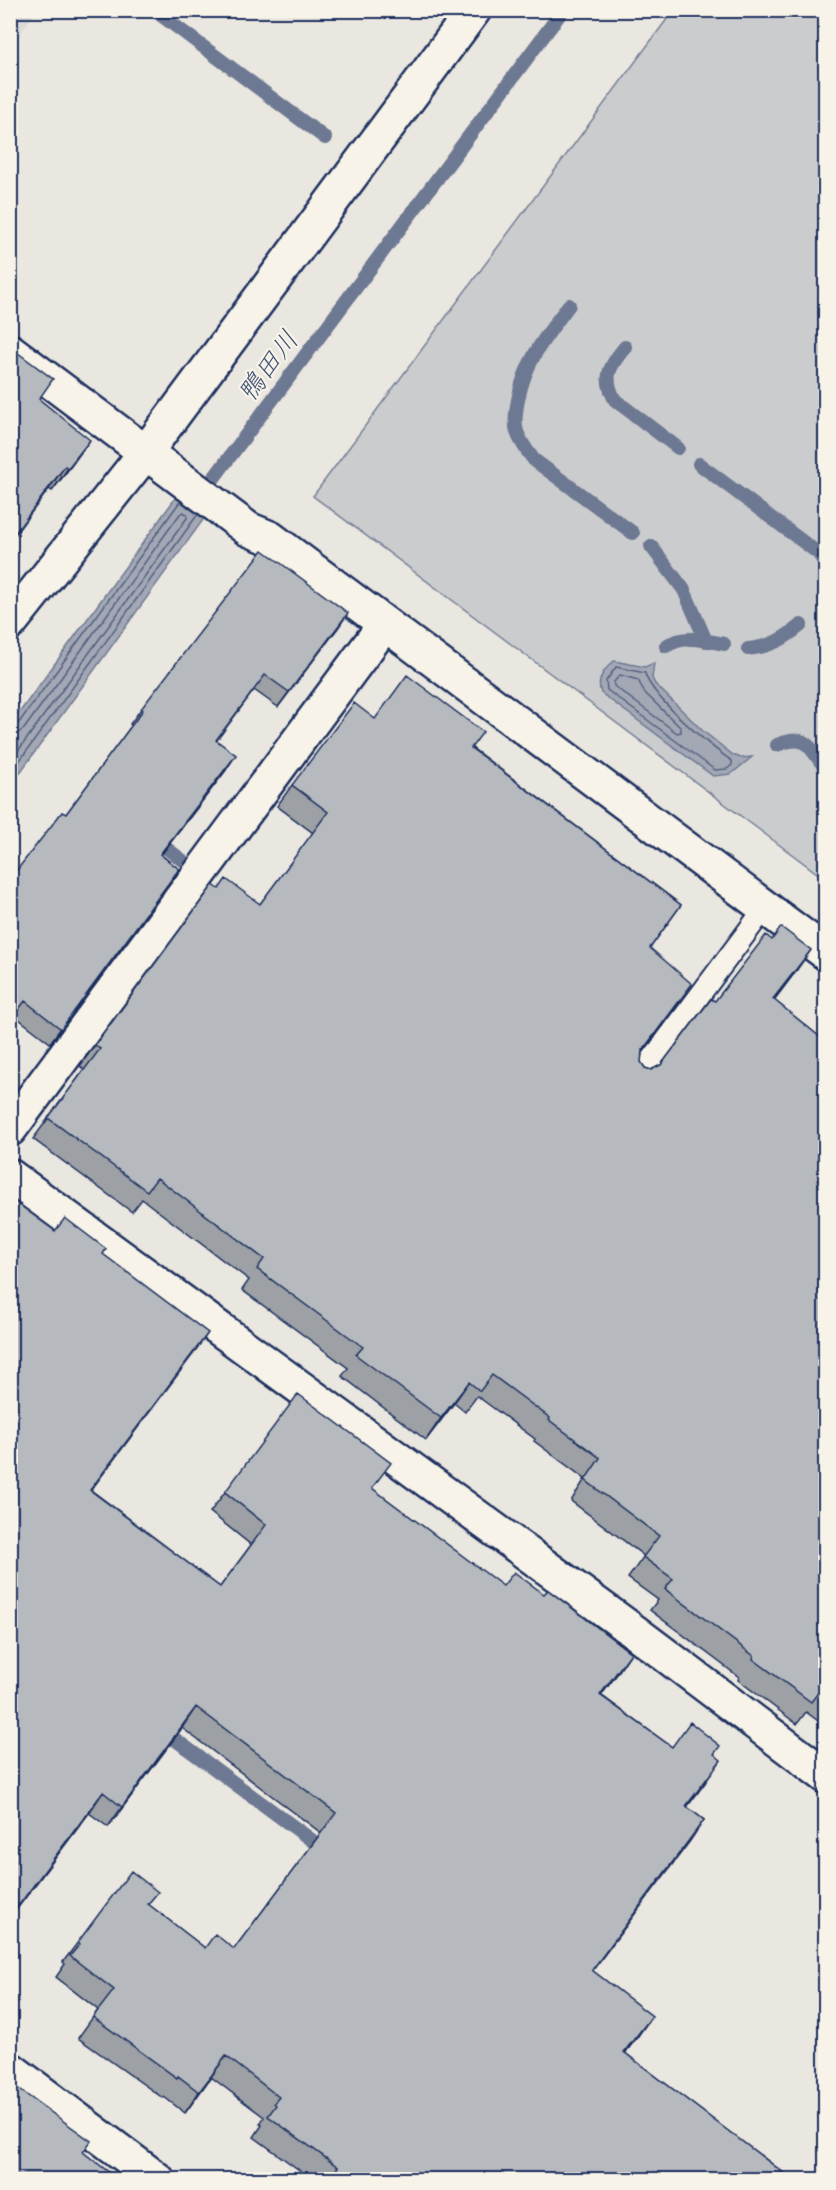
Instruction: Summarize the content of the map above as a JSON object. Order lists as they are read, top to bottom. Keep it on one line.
{"water":["鴨田川"]}
